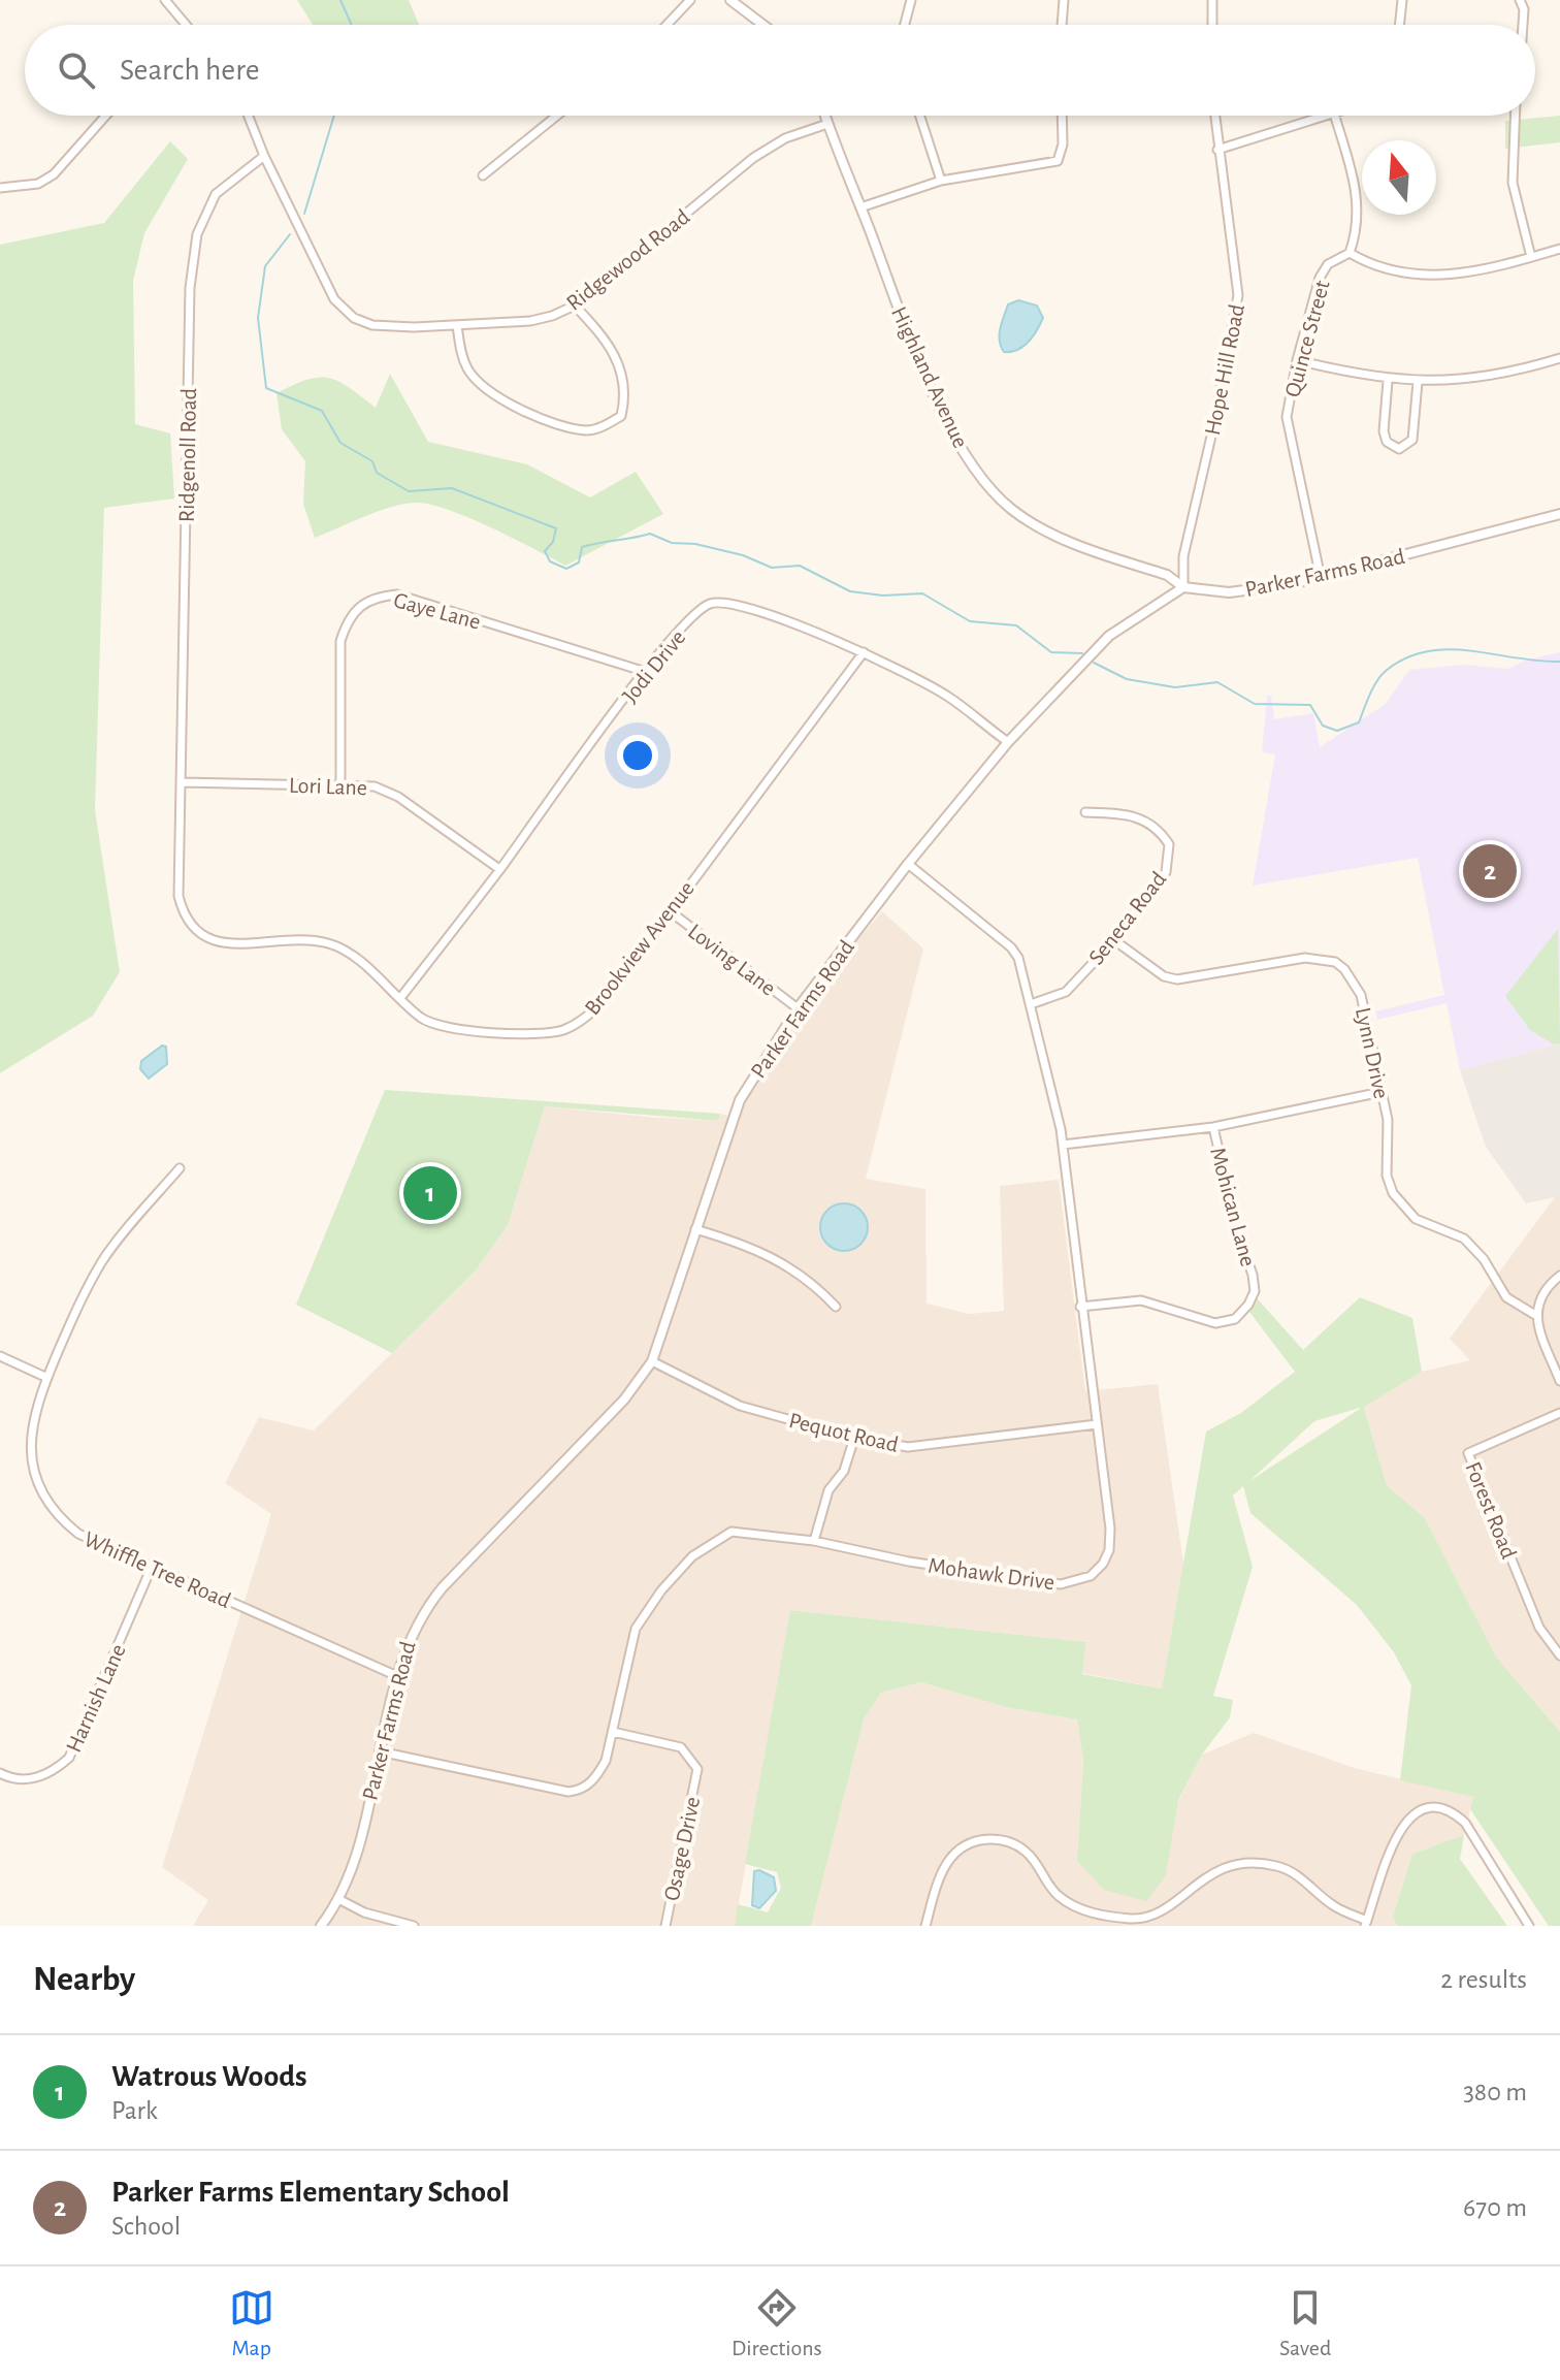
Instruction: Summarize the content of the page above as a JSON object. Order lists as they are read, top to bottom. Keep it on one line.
{"streets":{"street":["Ridgewood Road","Quince Street","Hope Hill Road","Highland Avenue","Ridgenoll Road","Parker Farms Road","Gaye Lane","Jodi Drive","Lori Lane","Seneca Road","Brookview Avenue","Loving Lane","Lynn Drive","Mohican Lane","Pequot Road","Forest Road","Whiffle Tree Road","Mohawk Drive","Harnish Lane","Osage Drive"]},"crossings":[["Ridgewood Road","Highland Avenue"],["Ridgewood Road","Ridgenoll Road"],["Quince Street","Parker Farms Road"],["Hope Hill Road","Highland Avenue"],["Hope Hill Road","Parker Farms Road"],["Highland Avenue","Parker Farms Road"],["Ridgenoll Road","Lori Lane"],["Ridgenoll Road","Brookview Avenue"],["Parker Farms Road","Jodi Drive"],["Parker Farms Road","Loving Lane"],["Parker Farms Road","Pequot Road"],["Parker Farms Road","Whiffle Tree Road"],["Parker Farms Road","Mohawk Drive"],["Gaye Lane","Jodi Drive"],["Gaye Lane","Lori Lane"],["Jodi Drive","Lori Lane"],["Jodi Drive","Brookview Avenue"],["Lori Lane","Brookview Avenue"],["Seneca Road","Lynn Drive"],["Seneca Road","Mohawk Drive"],["Brookview Avenue","Loving Lane"],["Mohican Lane","Mohawk Drive"],["Pequot Road","Mohawk Drive"],["Whiffle Tree Road","Harnish Lane"],["Mohawk Drive","Osage Drive"]],"north":"top","page":{"search":"Search here","pins":["2","1"],"heading":["Nearby","2 results"],"list":[{"mark":"1","name":"Watrous Woods","note":"Park","value":"380 m"},{"mark":"2","name":"Parker Farms Elementary School","note":"School","value":"670 m"}],"nav":["Map","Directions","Saved"]}}
